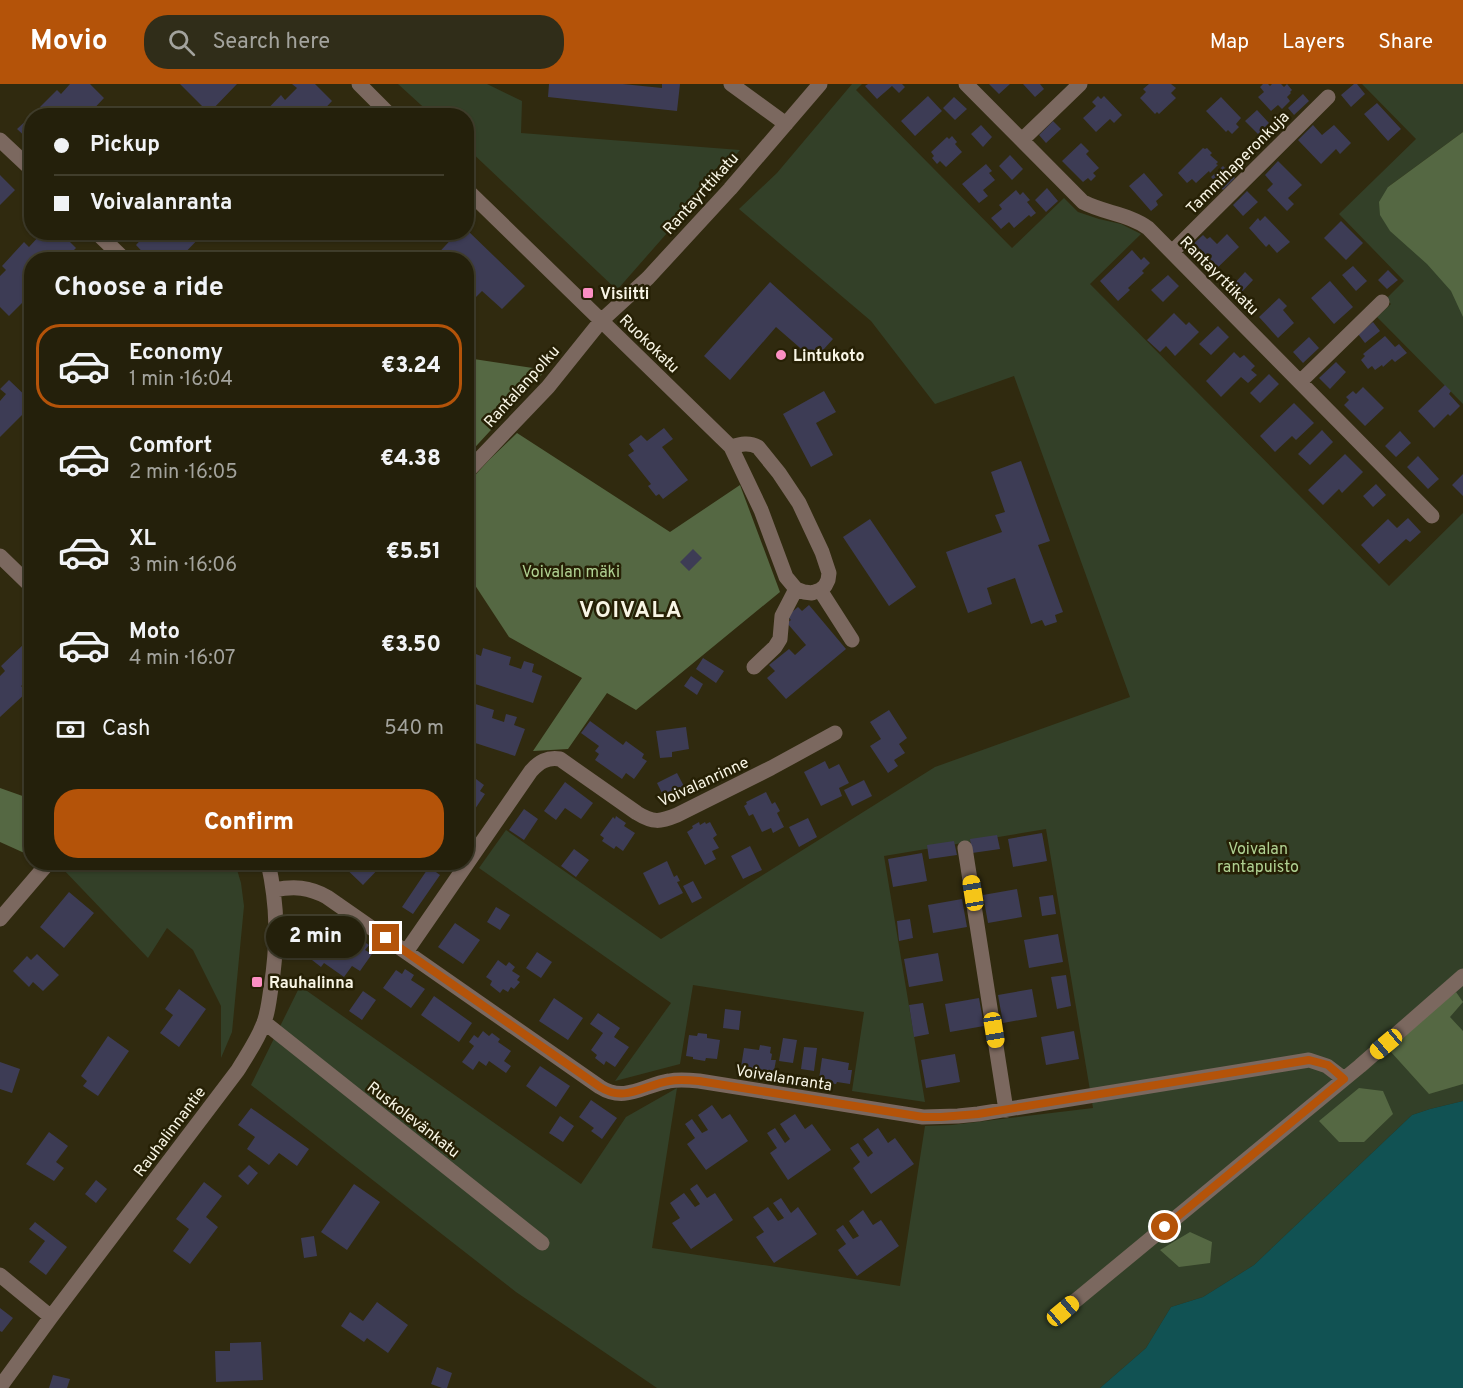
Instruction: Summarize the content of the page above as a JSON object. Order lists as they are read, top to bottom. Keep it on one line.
{"streets":{"street":["Tammihaperonkuja","Rantayrttikatu","Ruokokatu","Rantalanpolku","Voivalanrinne","Voivalanranta","Ruskolevänkatu","Rauhalinnantie"]},"crossings":[["Tammihaperonkuja","Rantayrttikatu"],["Rantayrttikatu","Ruokokatu"],["Rantayrttikatu","Rantalanpolku"],["Ruokokatu","Rantalanpolku"],["Voivalanrinne","Voivalanranta"],["Voivalanranta","Rauhalinnantie"],["Ruskolevänkatu","Rauhalinnantie"]],"districts":["VOIVALA"],"parks":["Voivalan mäki","Voivalan rantapuisto"],"places":{"transit":["Visiitti","Rauhalinna"],"other":["Lintukoto"]},"page":{"header":"Movio","search":"Search here","nav":["Map","Layers","Share"],"banner":["Pickup","Voivalanranta"],"heading":"Choose a ride","list":[{"name":"Economy","note":"1 min · 16:04","value":"€3.24"},{"name":"Comfort","note":"2 min · 16:05","value":"€4.38"},{"name":"XL","note":"3 min · 16:06","value":"€5.51"},{"name":"Moto","note":"4 min · 16:07","value":"€3.50"}],"pay":["Cash","540 m"],"buttons":"Confirm","bubble":"2 min"}}
